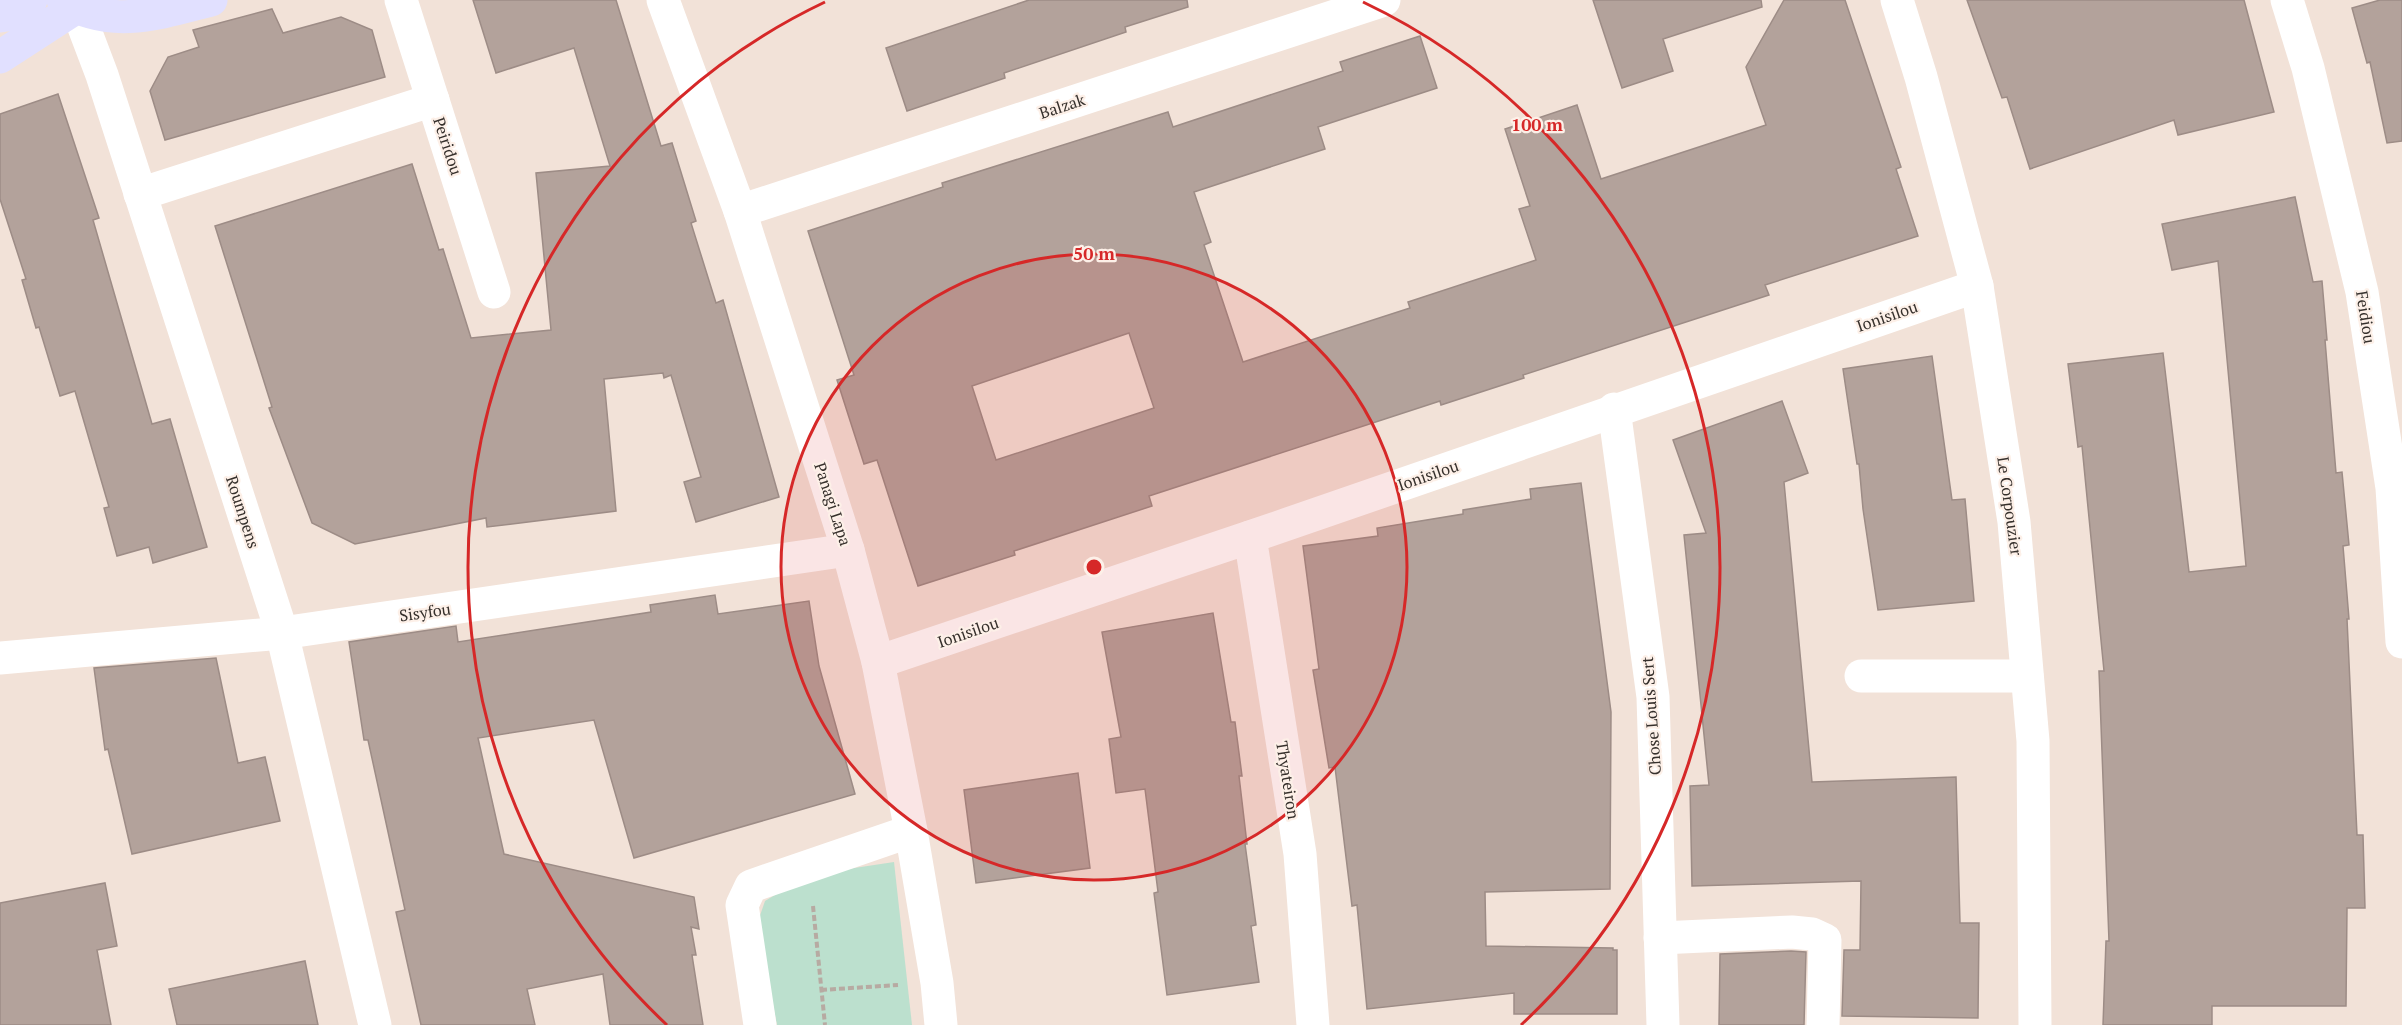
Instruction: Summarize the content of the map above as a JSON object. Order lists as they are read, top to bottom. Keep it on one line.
{"streets":{"street":["Balzak","Peiridou","Ionisilou","Feidiou","Panagi Lapa","Le Corpouzier","Roumpens","Sisyfou","Chose Louis Sert","Thyateiron"]},"crossings":[["Balzak","Panagi Lapa"],["Ionisilou","Panagi Lapa"],["Ionisilou","Le Corpouzier"],["Ionisilou","Chose Louis Sert"],["Ionisilou","Thyateiron"],["Panagi Lapa","Sisyfou"],["Roumpens","Sisyfou"]],"rings":["100 m","50 m"]}
